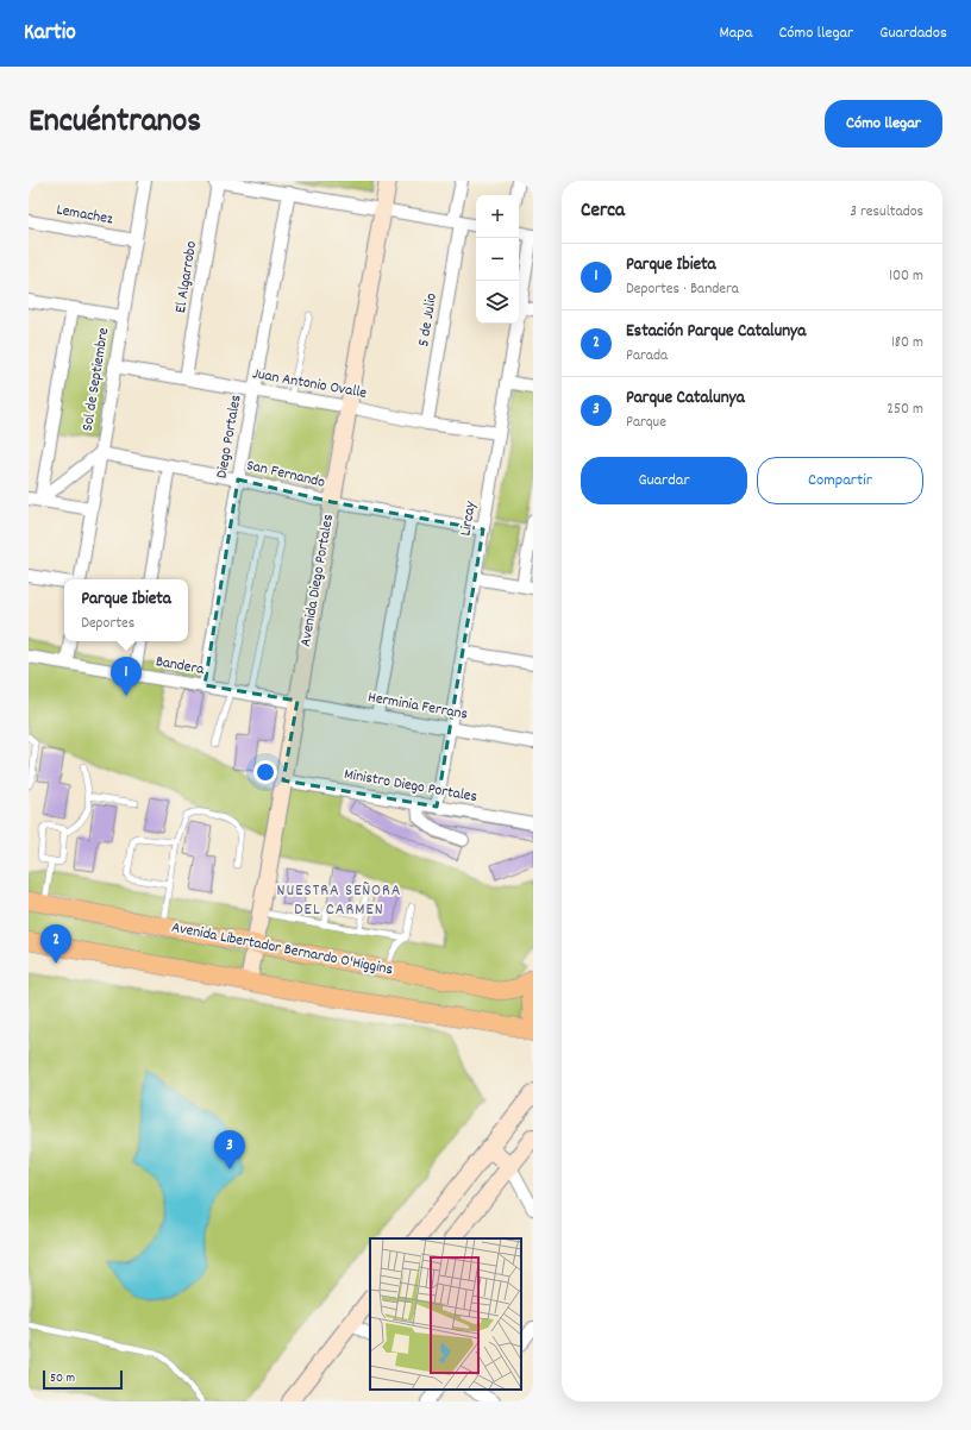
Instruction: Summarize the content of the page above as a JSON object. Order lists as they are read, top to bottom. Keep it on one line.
{"streets":{"main road":["Avenida Libertador Bernardo O'Higgins"],"street":["Lemachez","El Algarrobo","5 de Julio","Sol de Septiembre","Juan Antonio Ovalle","Diego Portales","San Fernando","Lircay","Avenida Diego Portales","Bandera","Herminia Ferrans","Ministro Diego Portales"]},"crossings":[["Lemachez","Sol de Septiembre"],["El Algarrobo","Juan Antonio Ovalle"],["5 de Julio","Juan Antonio Ovalle"],["Sol de Septiembre","Juan Antonio Ovalle"],["Sol de Septiembre","San Fernando"],["Juan Antonio Ovalle","Diego Portales"],["Juan Antonio Ovalle","Lircay"],["Juan Antonio Ovalle","Avenida Diego Portales"],["Diego Portales","San Fernando"],["Diego Portales","Bandera"],["San Fernando","Lircay"],["San Fernando","Avenida Diego Portales"],["Lircay","Herminia Ferrans"],["Lircay","Ministro Diego Portales"],["Avenida Diego Portales","Bandera"],["Avenida Diego Portales","Herminia Ferrans"],["Avenida Diego Portales","Ministro Diego Portales"],["Avenida Diego Portales","Avenida Libertador Bernardo O'Higgins"],["Bandera","Herminia Ferrans"]],"districts":["NUESTRA SEÑORA DEL CARMEN"],"scale_bar":"50 m","page":{"header":"Kartio","nav":["Mapa","Cómo llegar","Guardados"],"title":"Encuéntranos","buttons":["Cómo llegar",["Guardar","Compartir"]],"heading":["Cerca","3 resultados"],"map_buttons":["+","−"],"list":[{"mark":"1","name":"Parque Ibieta","note":"Deportes · Bandera","value":"100 m"},{"mark":"2","name":"Estación Parque Catalunya","note":"Parada","value":"180 m"},{"mark":"3","name":"Parque Catalunya","note":"Parque","value":"250 m"}],"popup":["Parque Ibieta","Deportes"],"pins":["1","2","3"],"scale":"50 m"}}
